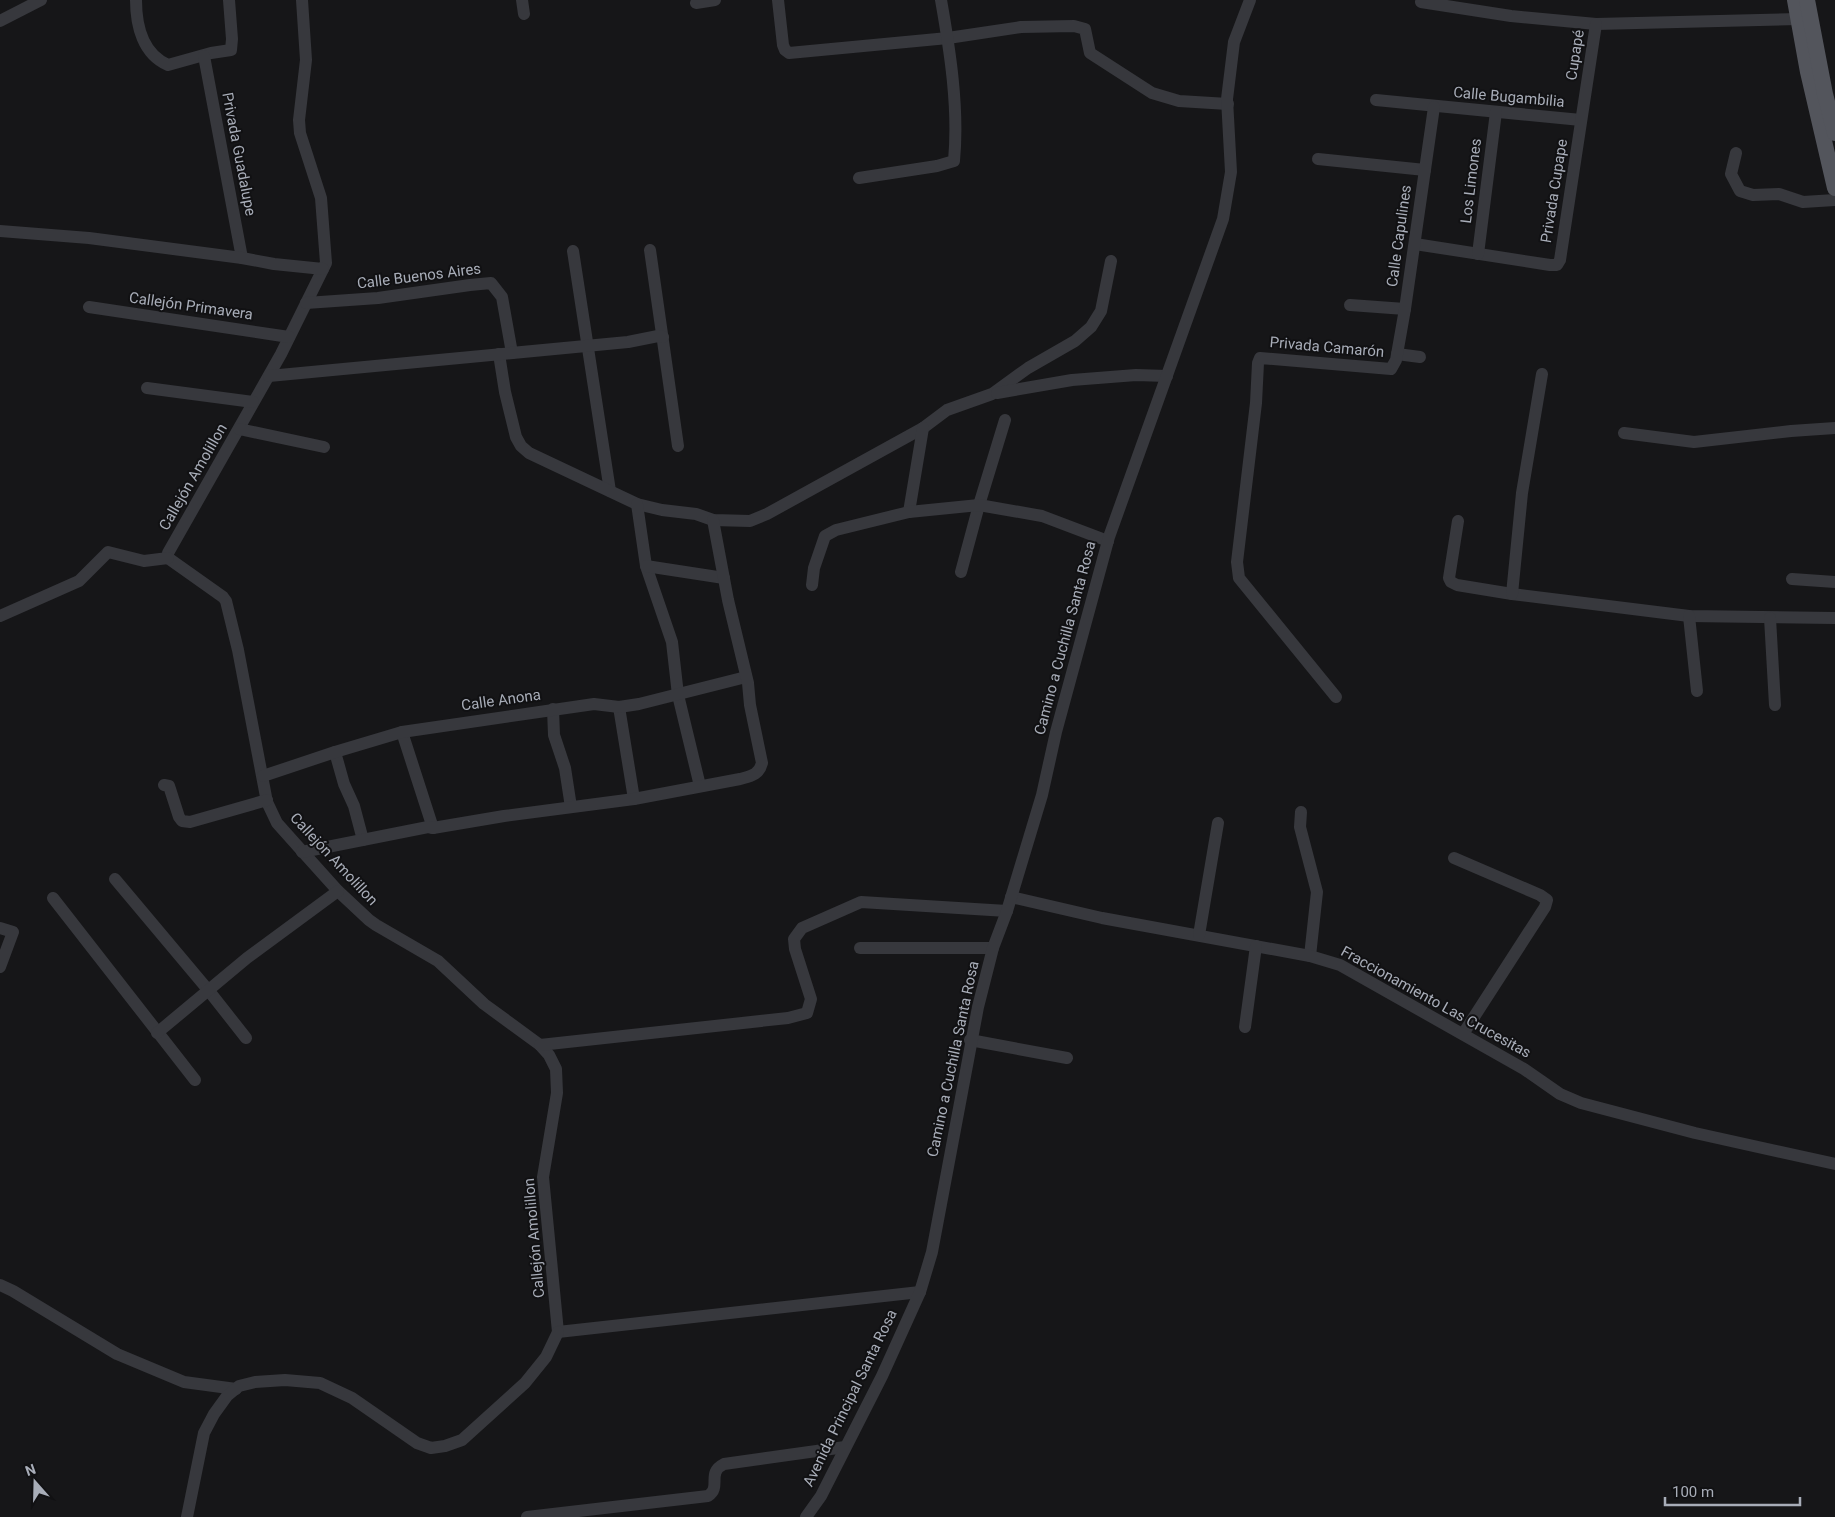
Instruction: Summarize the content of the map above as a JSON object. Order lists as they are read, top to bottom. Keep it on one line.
{"streets":{"street":["Cupapé","Calle Bugambilia","Privada Guadalupe","Los Limones","Privada Cupape","Calle Capulines","Calle Buenos Aires","Callejón Primavera","Privada Camarón","Callejón Amolillon","Camino a Cuchilla Santa Rosa","Calle Anona","Fraccionamiento Las Crucesitas","Avenida Principal Santa Rosa"]},"crossings":[["Cupapé","Calle Bugambilia"],["Cupapé","Privada Cupape"],["Calle Bugambilia","Los Limones"],["Calle Bugambilia","Privada Cupape"],["Calle Bugambilia","Calle Capulines"],["Los Limones","Privada Cupape"],["Calle Capulines","Privada Camarón"],["Calle Buenos Aires","Callejón Amolillon"],["Callejón Primavera","Callejón Amolillon"],["Callejón Amolillon","Calle Anona"],["Camino a Cuchilla Santa Rosa","Fraccionamiento Las Crucesitas"],["Camino a Cuchilla Santa Rosa","Avenida Principal Santa Rosa"]],"scale_bar":"100 m","north":"top"}
